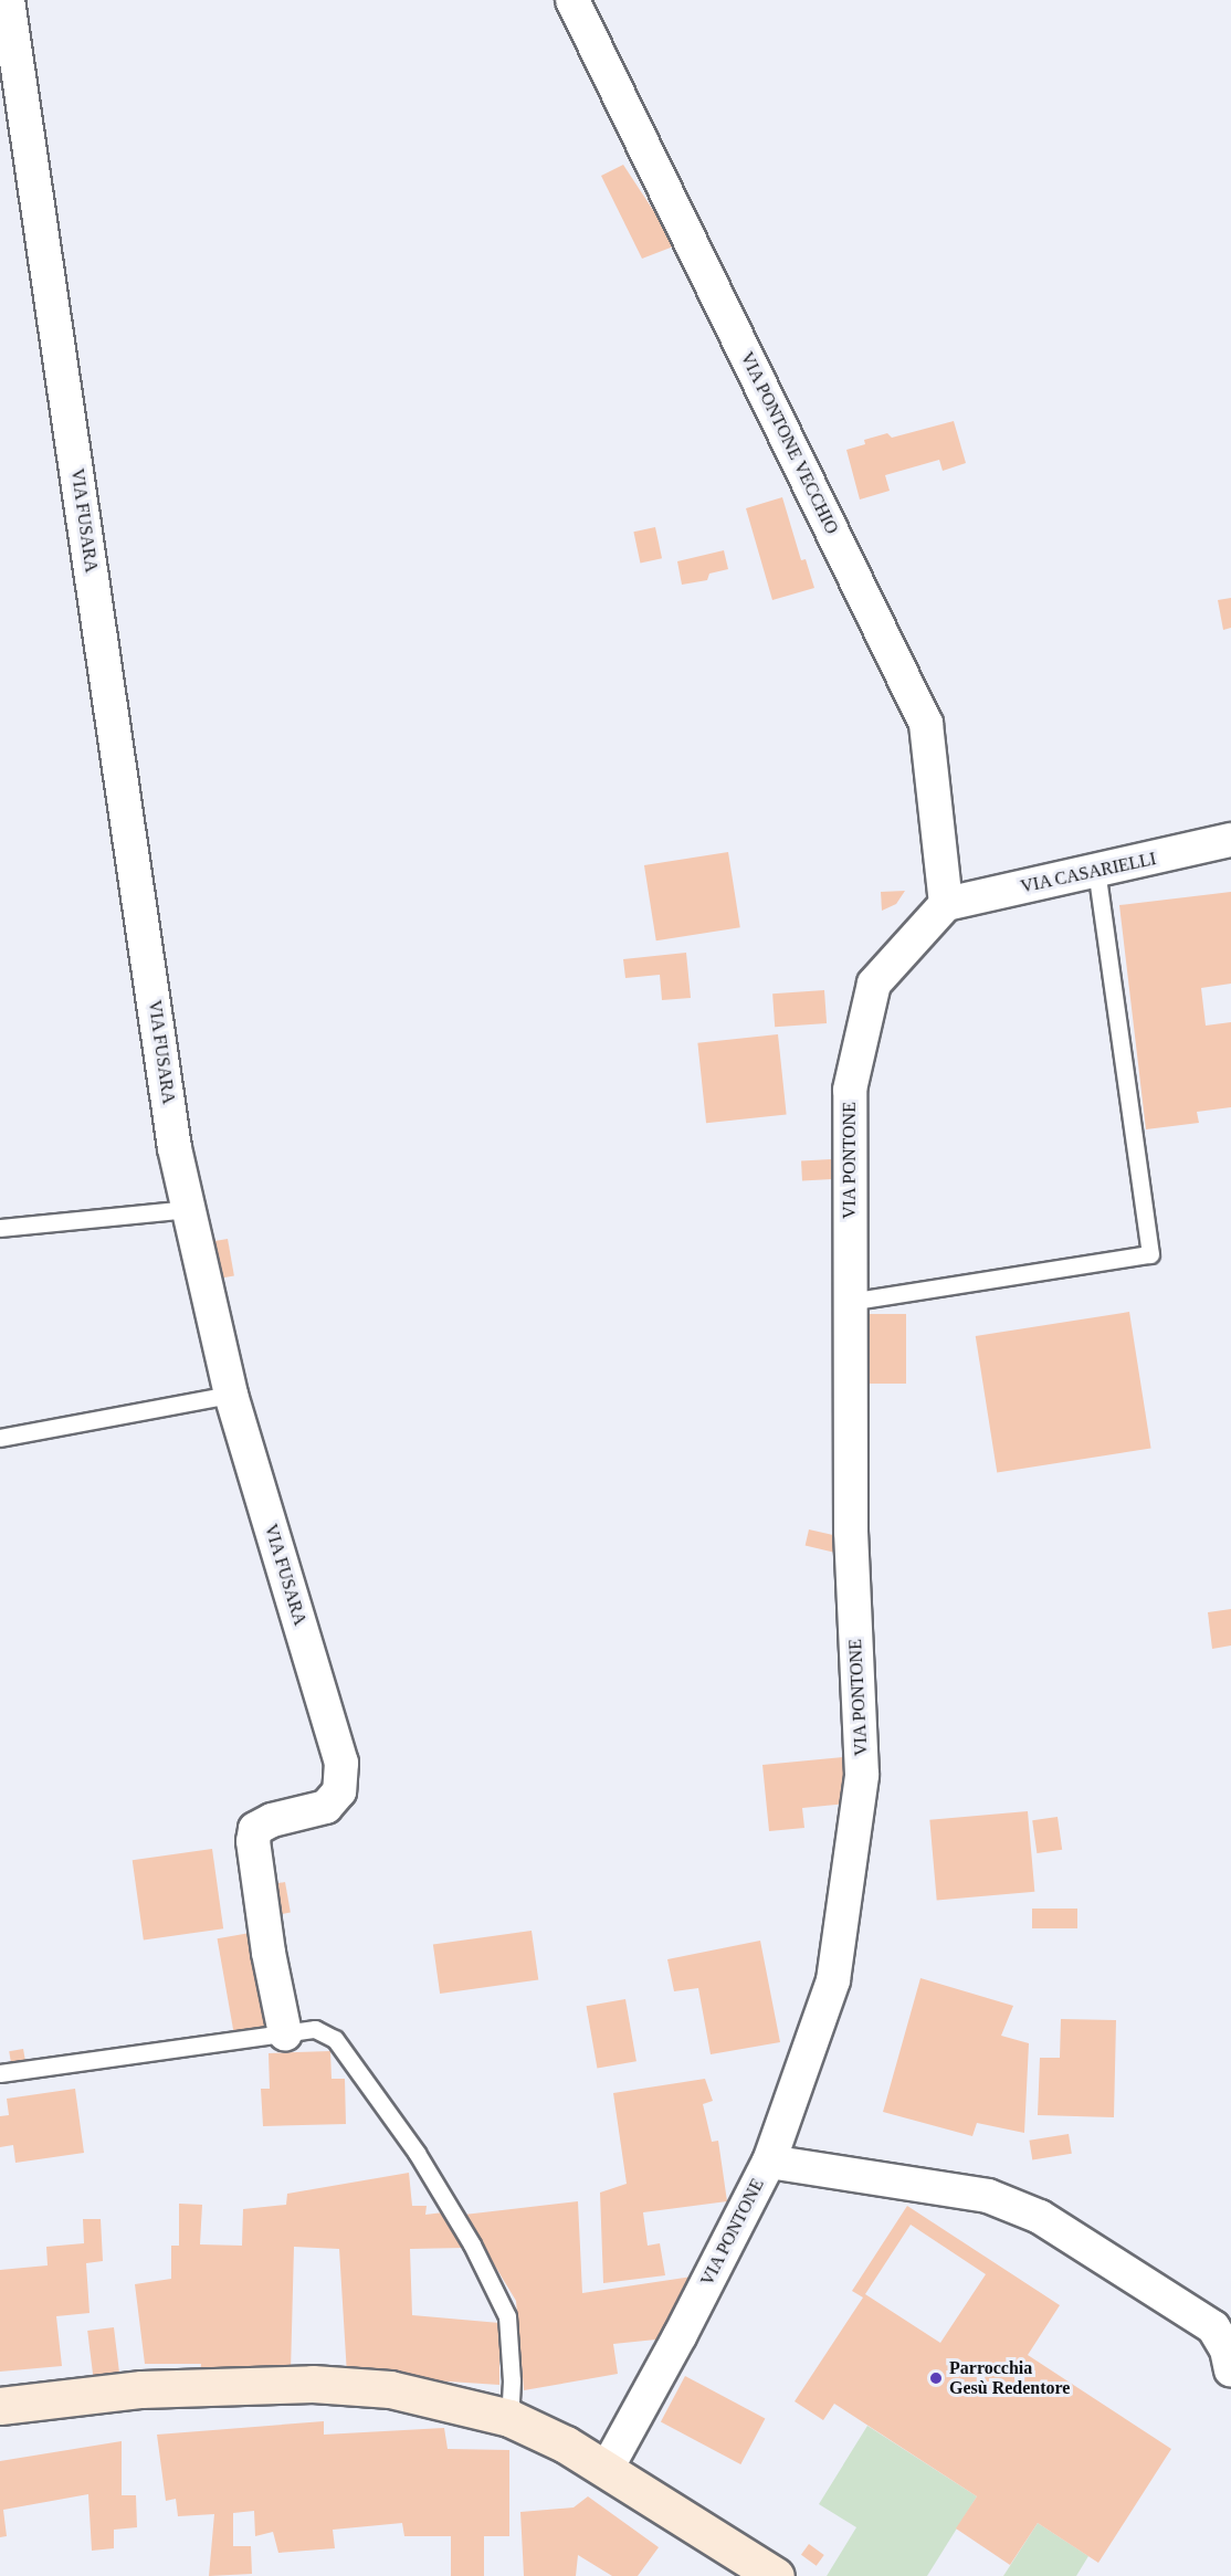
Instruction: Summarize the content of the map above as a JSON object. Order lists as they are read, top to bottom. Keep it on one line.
{"streets":{"street":["VIA PONTONE VECCHIO","VIA FUSARA","VIA CASARIELLI","VIA PONTONE"]},"crossings":[["VIA PONTONE VECCHIO","VIA CASARIELLI"],["VIA PONTONE VECCHIO","VIA PONTONE"],["VIA CASARIELLI","VIA PONTONE"]],"places":["Parrocchia Gesù Redentore"]}
